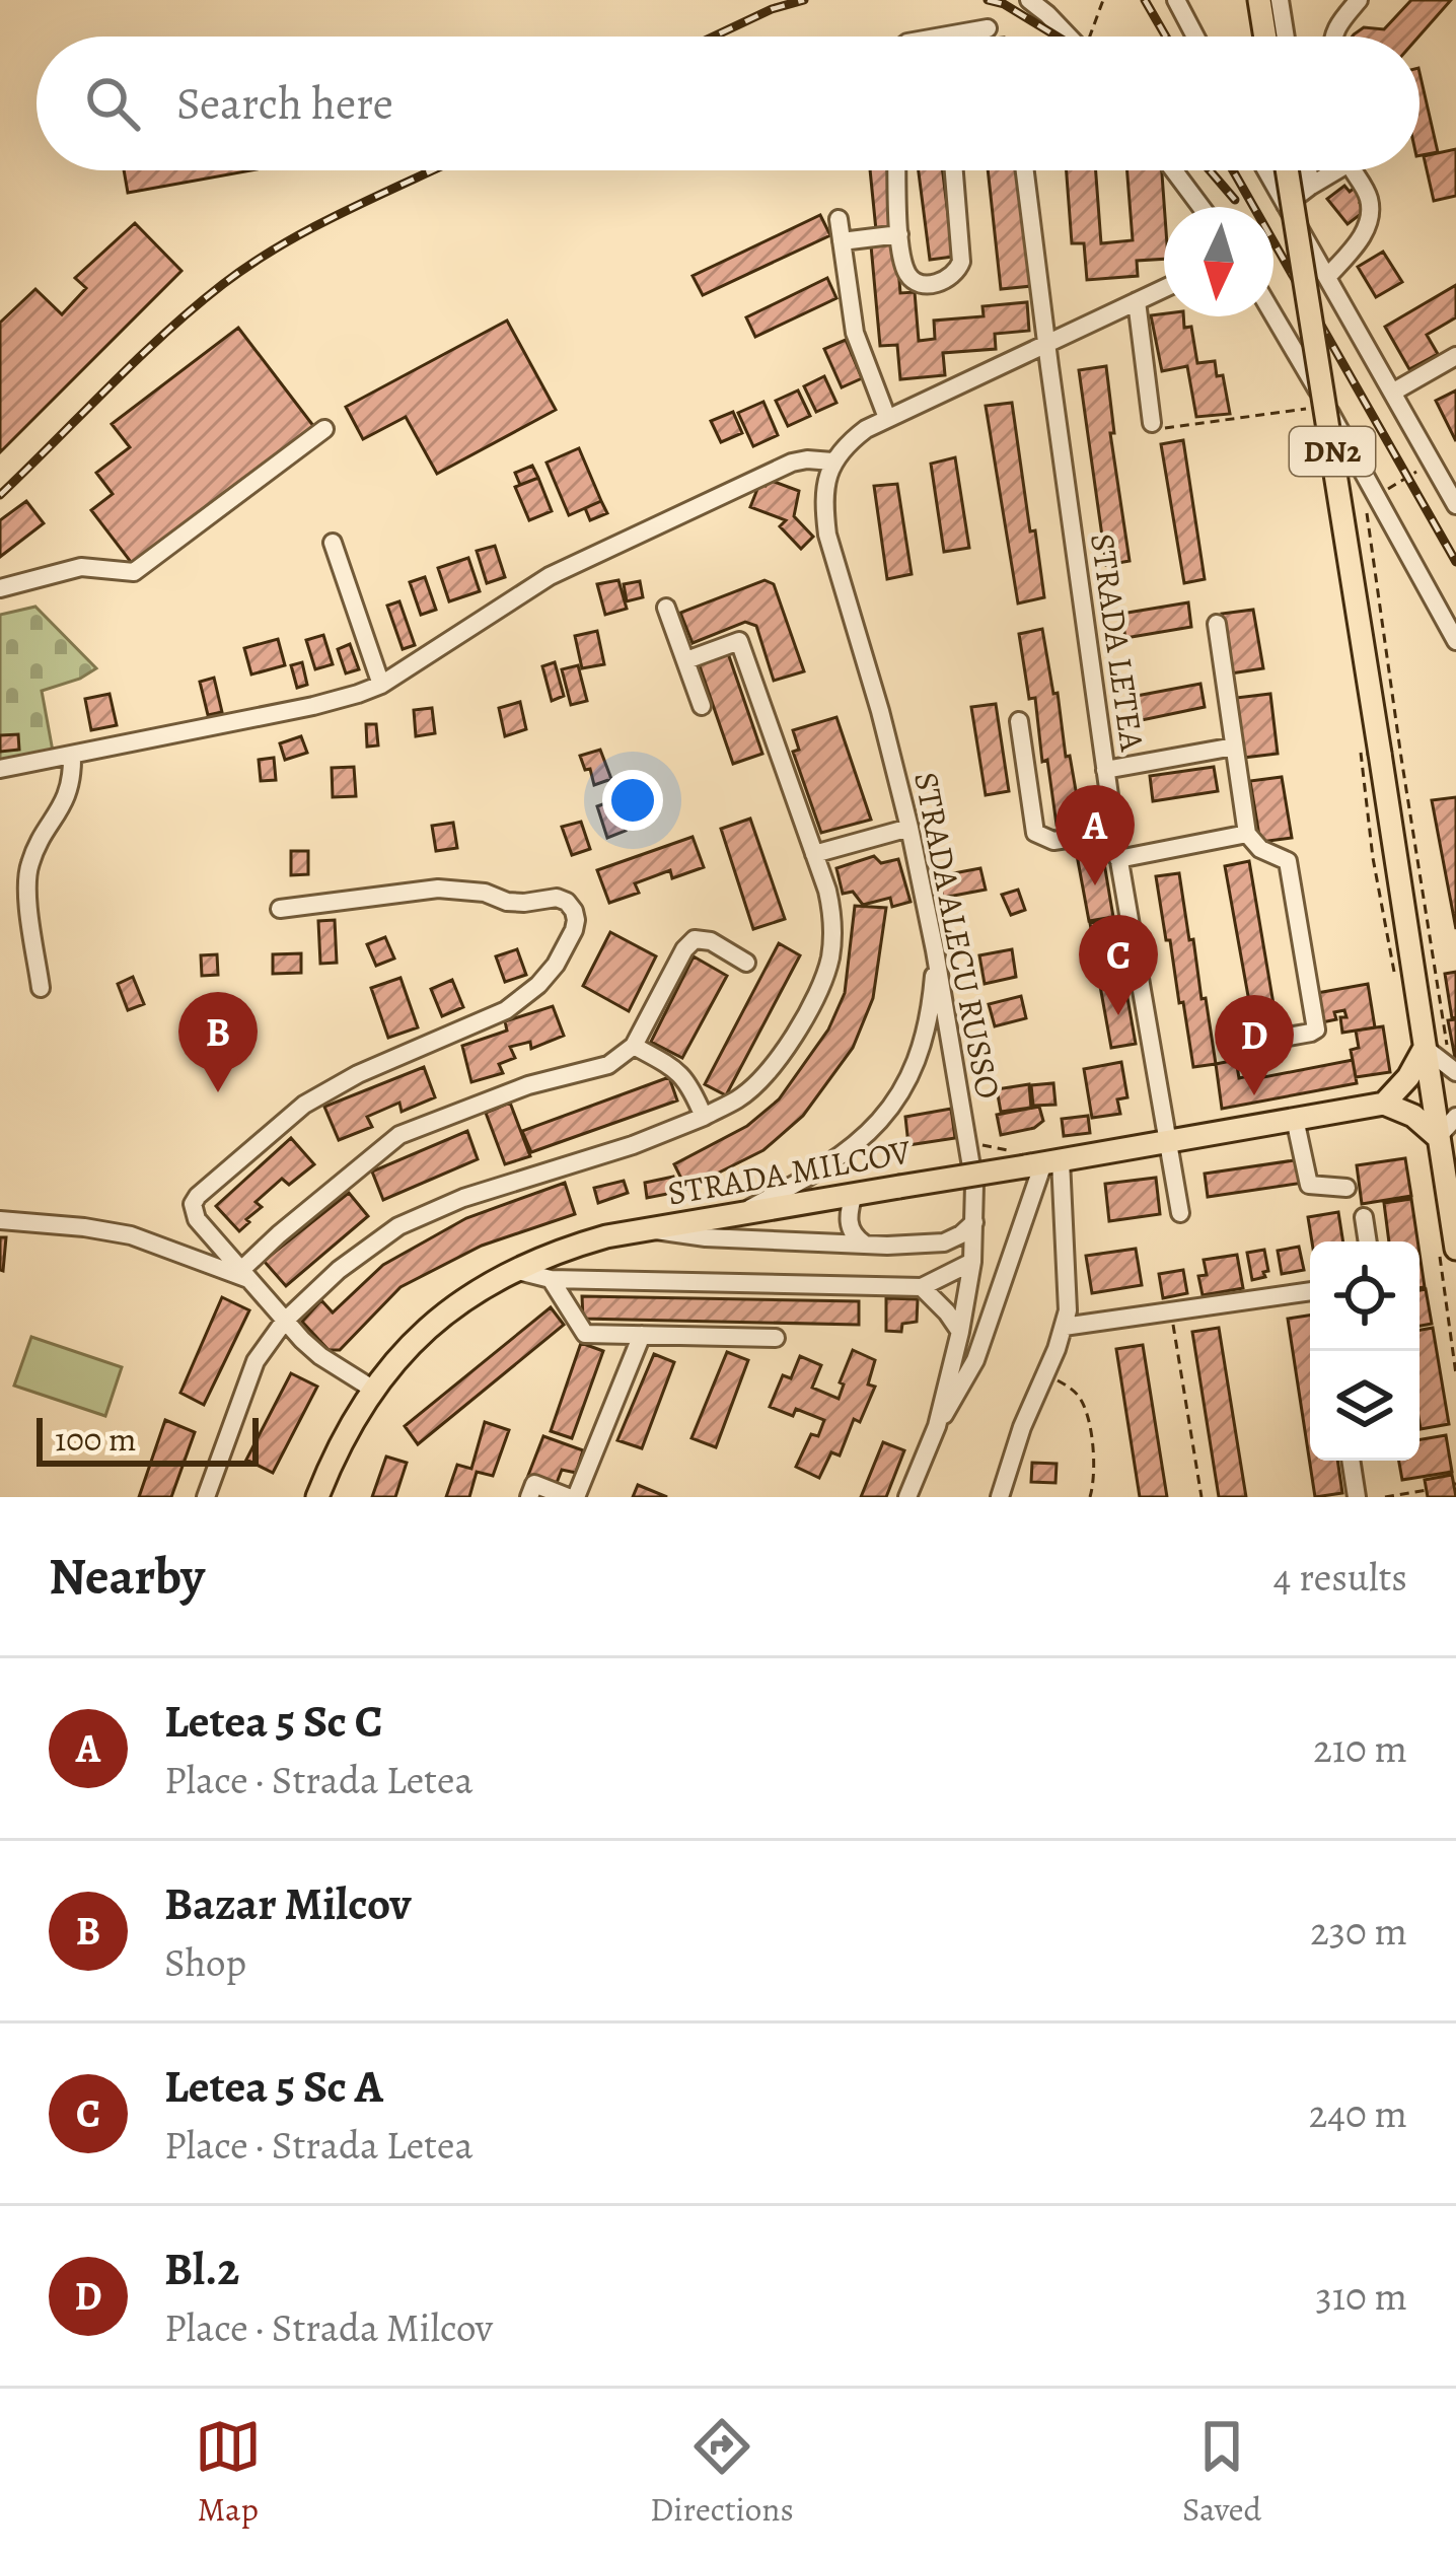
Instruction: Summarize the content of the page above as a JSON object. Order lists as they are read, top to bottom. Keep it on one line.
{"streets":{"main road":["DN2","STRADA MILCOV"],"street":["STRADA LETEA","STRADA ALECU RUSSO"]},"crossings":[["STRADA LETEA","STRADA MILCOV"],["STRADA ALECU RUSSO","STRADA MILCOV"]],"scale_bar":"100 m","north":"bottom","page":{"search":"Search here","pins":["A","C","B","D"],"scale":"100 m","heading":["Nearby","4 results"],"list":[{"mark":"A","name":"Letea 5 Sc C","note":"Place · Strada Letea","value":"210 m"},{"mark":"B","name":"Bazar Milcov","note":"Shop","value":"230 m"},{"mark":"C","name":"Letea 5 Sc A","note":"Place · Strada Letea","value":"240 m"},{"mark":"D","name":"Bl.2","note":"Place · Strada Milcov","value":"310 m"}],"nav":["Map","Directions","Saved"]}}
